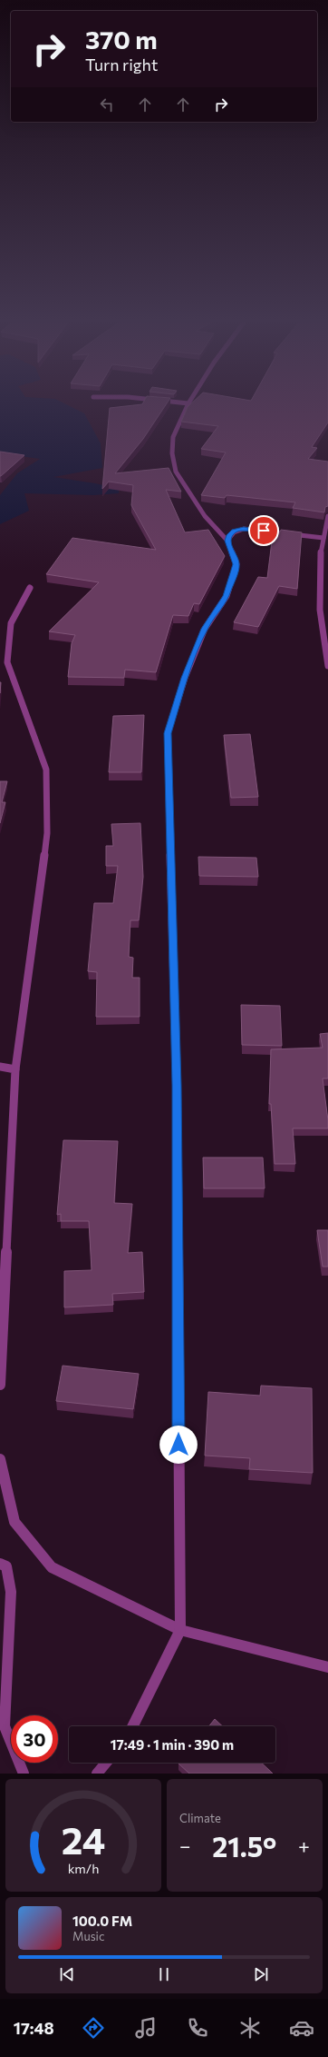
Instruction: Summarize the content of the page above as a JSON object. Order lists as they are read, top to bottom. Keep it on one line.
{"page":{"turn":["370 m","Turn right"],"limit":"30","trip":"17:49 · 1 min · 390 m","tile":"Climate","heat":["−","21.5°","+"],"song":["100.0 FM","Music"],"tabs":"17:48","gauge":["24","km/h"]}}
